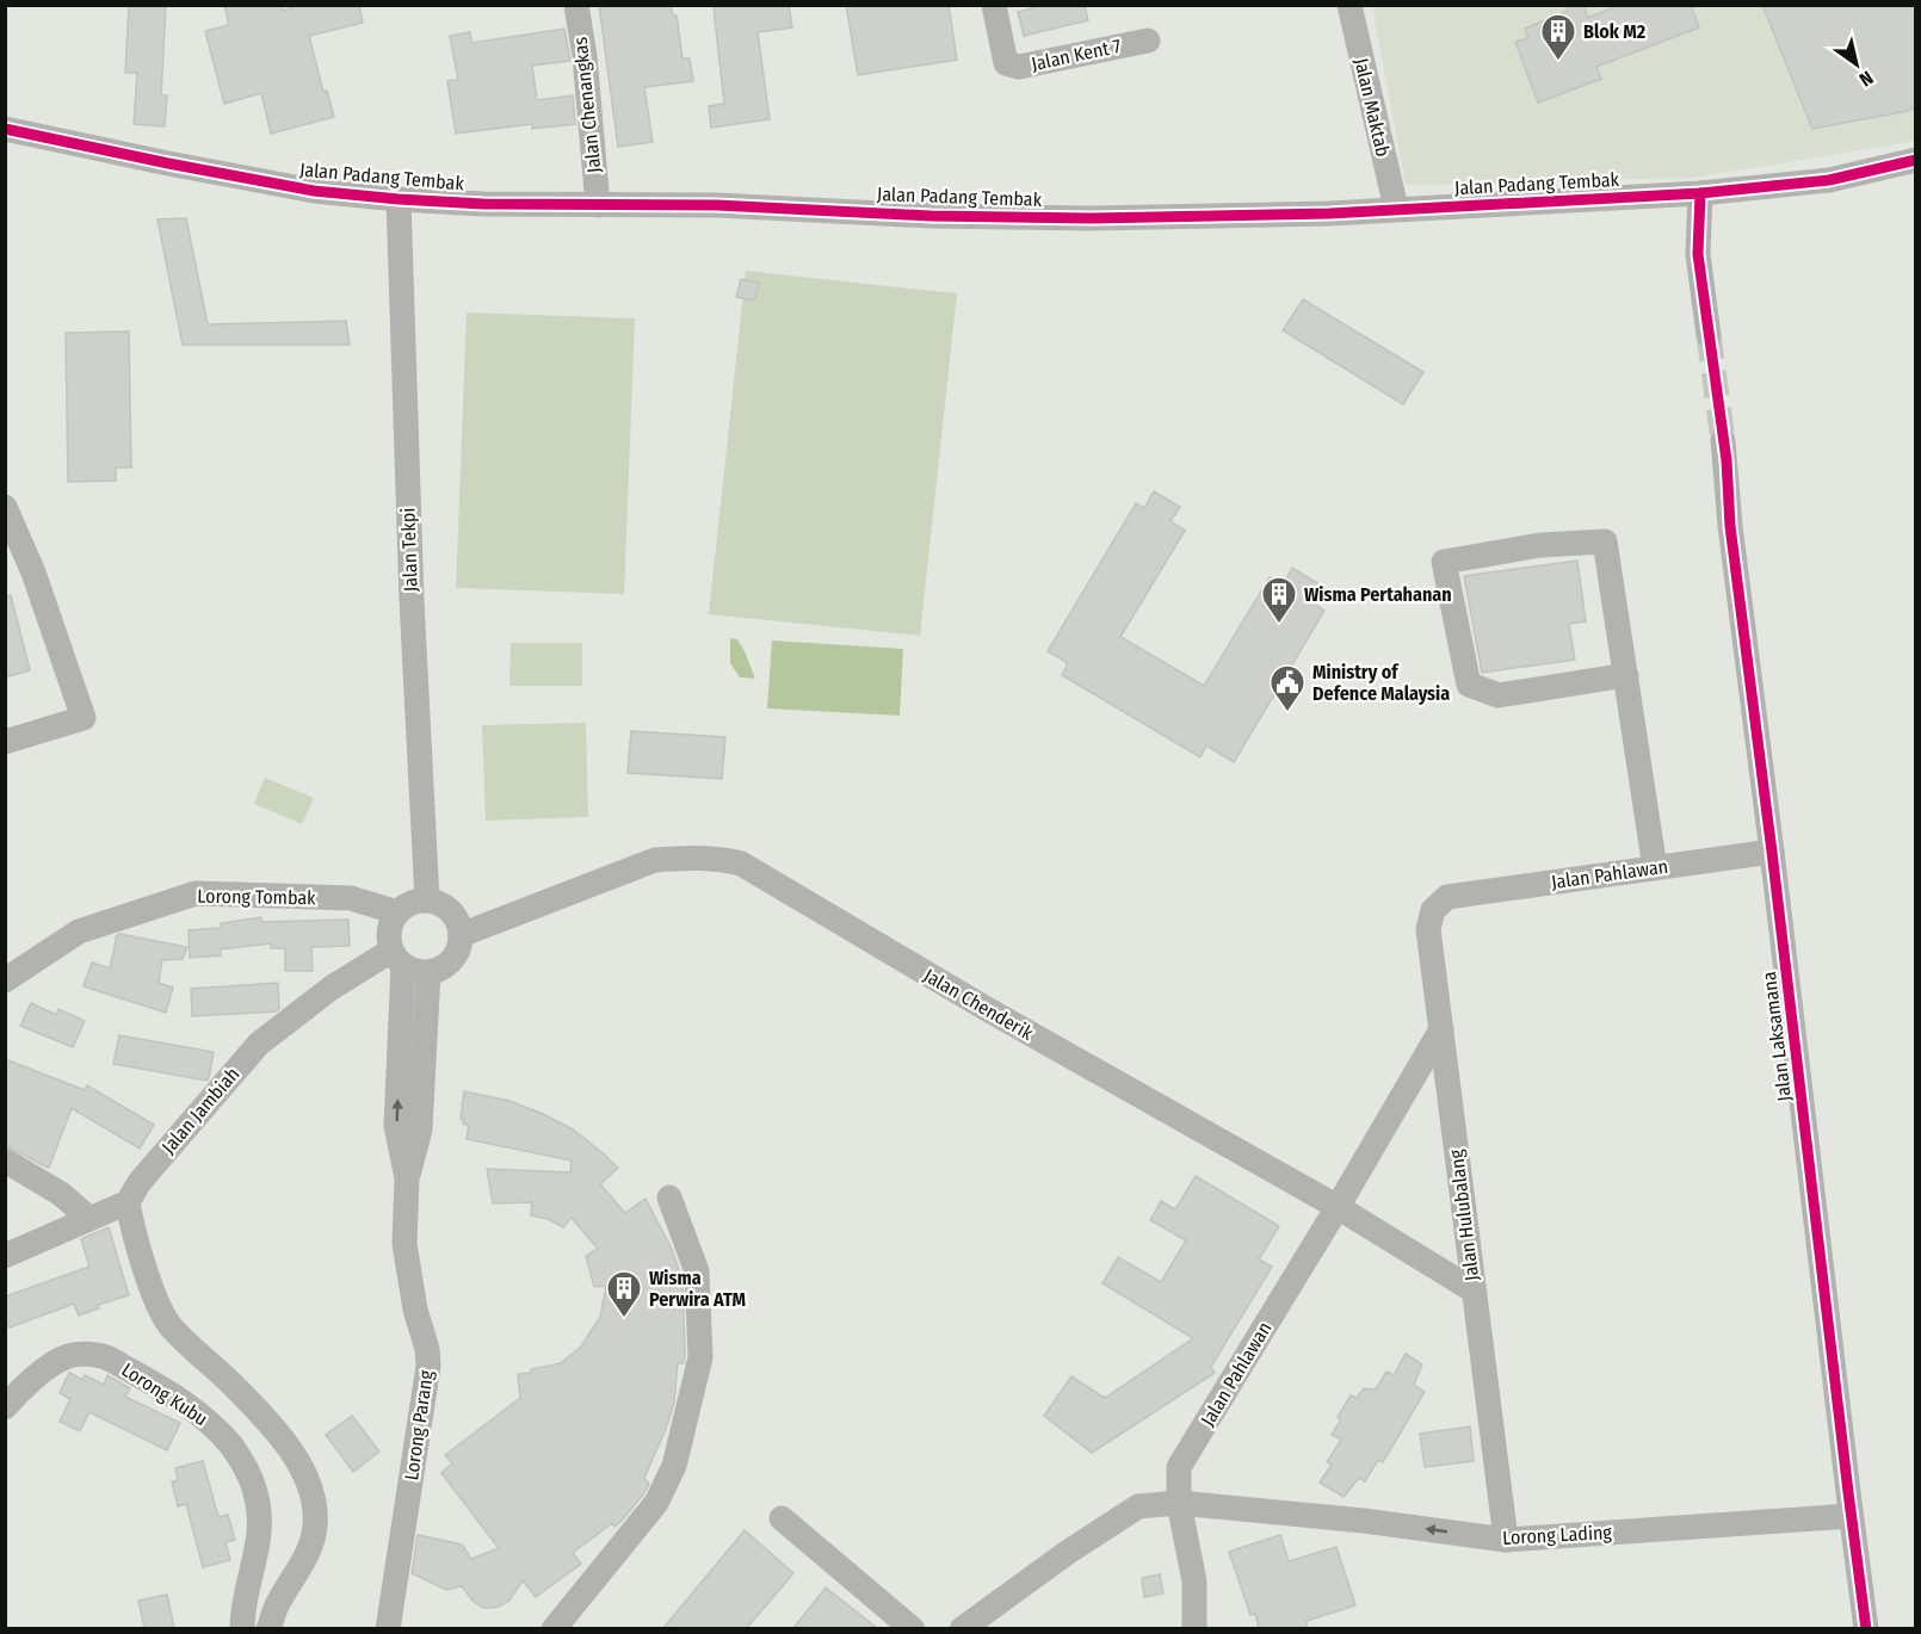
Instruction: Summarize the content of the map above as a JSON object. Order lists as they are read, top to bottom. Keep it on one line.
{"streets":{"street":["Jalan Kent 7","Jalan Chenangkas","Jalan Maktab","Jalan Padang Tembak","Jalan Tekpi","Jalan Pahlawan","Lorong Tombak","Jalan Chenderik","Jalan Laksamana","Jalan Jambiah","Jalan Hulubalang","Lorong Kubu","Lorong Parang","Lorong Lading"]},"crossings":[["Jalan Chenangkas","Jalan Padang Tembak"],["Jalan Maktab","Jalan Padang Tembak"],["Jalan Padang Tembak","Jalan Tekpi"],["Jalan Tekpi","Lorong Tombak"],["Jalan Tekpi","Jalan Chenderik"],["Jalan Tekpi","Jalan Jambiah"],["Jalan Tekpi","Lorong Parang"],["Jalan Pahlawan","Jalan Chenderik"],["Jalan Pahlawan","Jalan Laksamana"],["Jalan Pahlawan","Jalan Hulubalang"],["Jalan Pahlawan","Lorong Lading"],["Lorong Tombak","Jalan Chenderik"],["Lorong Tombak","Jalan Jambiah"],["Lorong Tombak","Lorong Parang"],["Jalan Chenderik","Jalan Jambiah"],["Jalan Chenderik","Jalan Hulubalang"],["Jalan Chenderik","Lorong Parang"],["Jalan Laksamana","Lorong Lading"],["Jalan Jambiah","Lorong Parang"],["Jalan Hulubalang","Lorong Lading"]],"one_way":["Lorong Lading"],"places":{"building":["Blok M2","Wisma Pertahanan","Wisma Perwira ATM"],"public building":["Ministry of Defence Malaysia"]},"north":"bottom right"}
